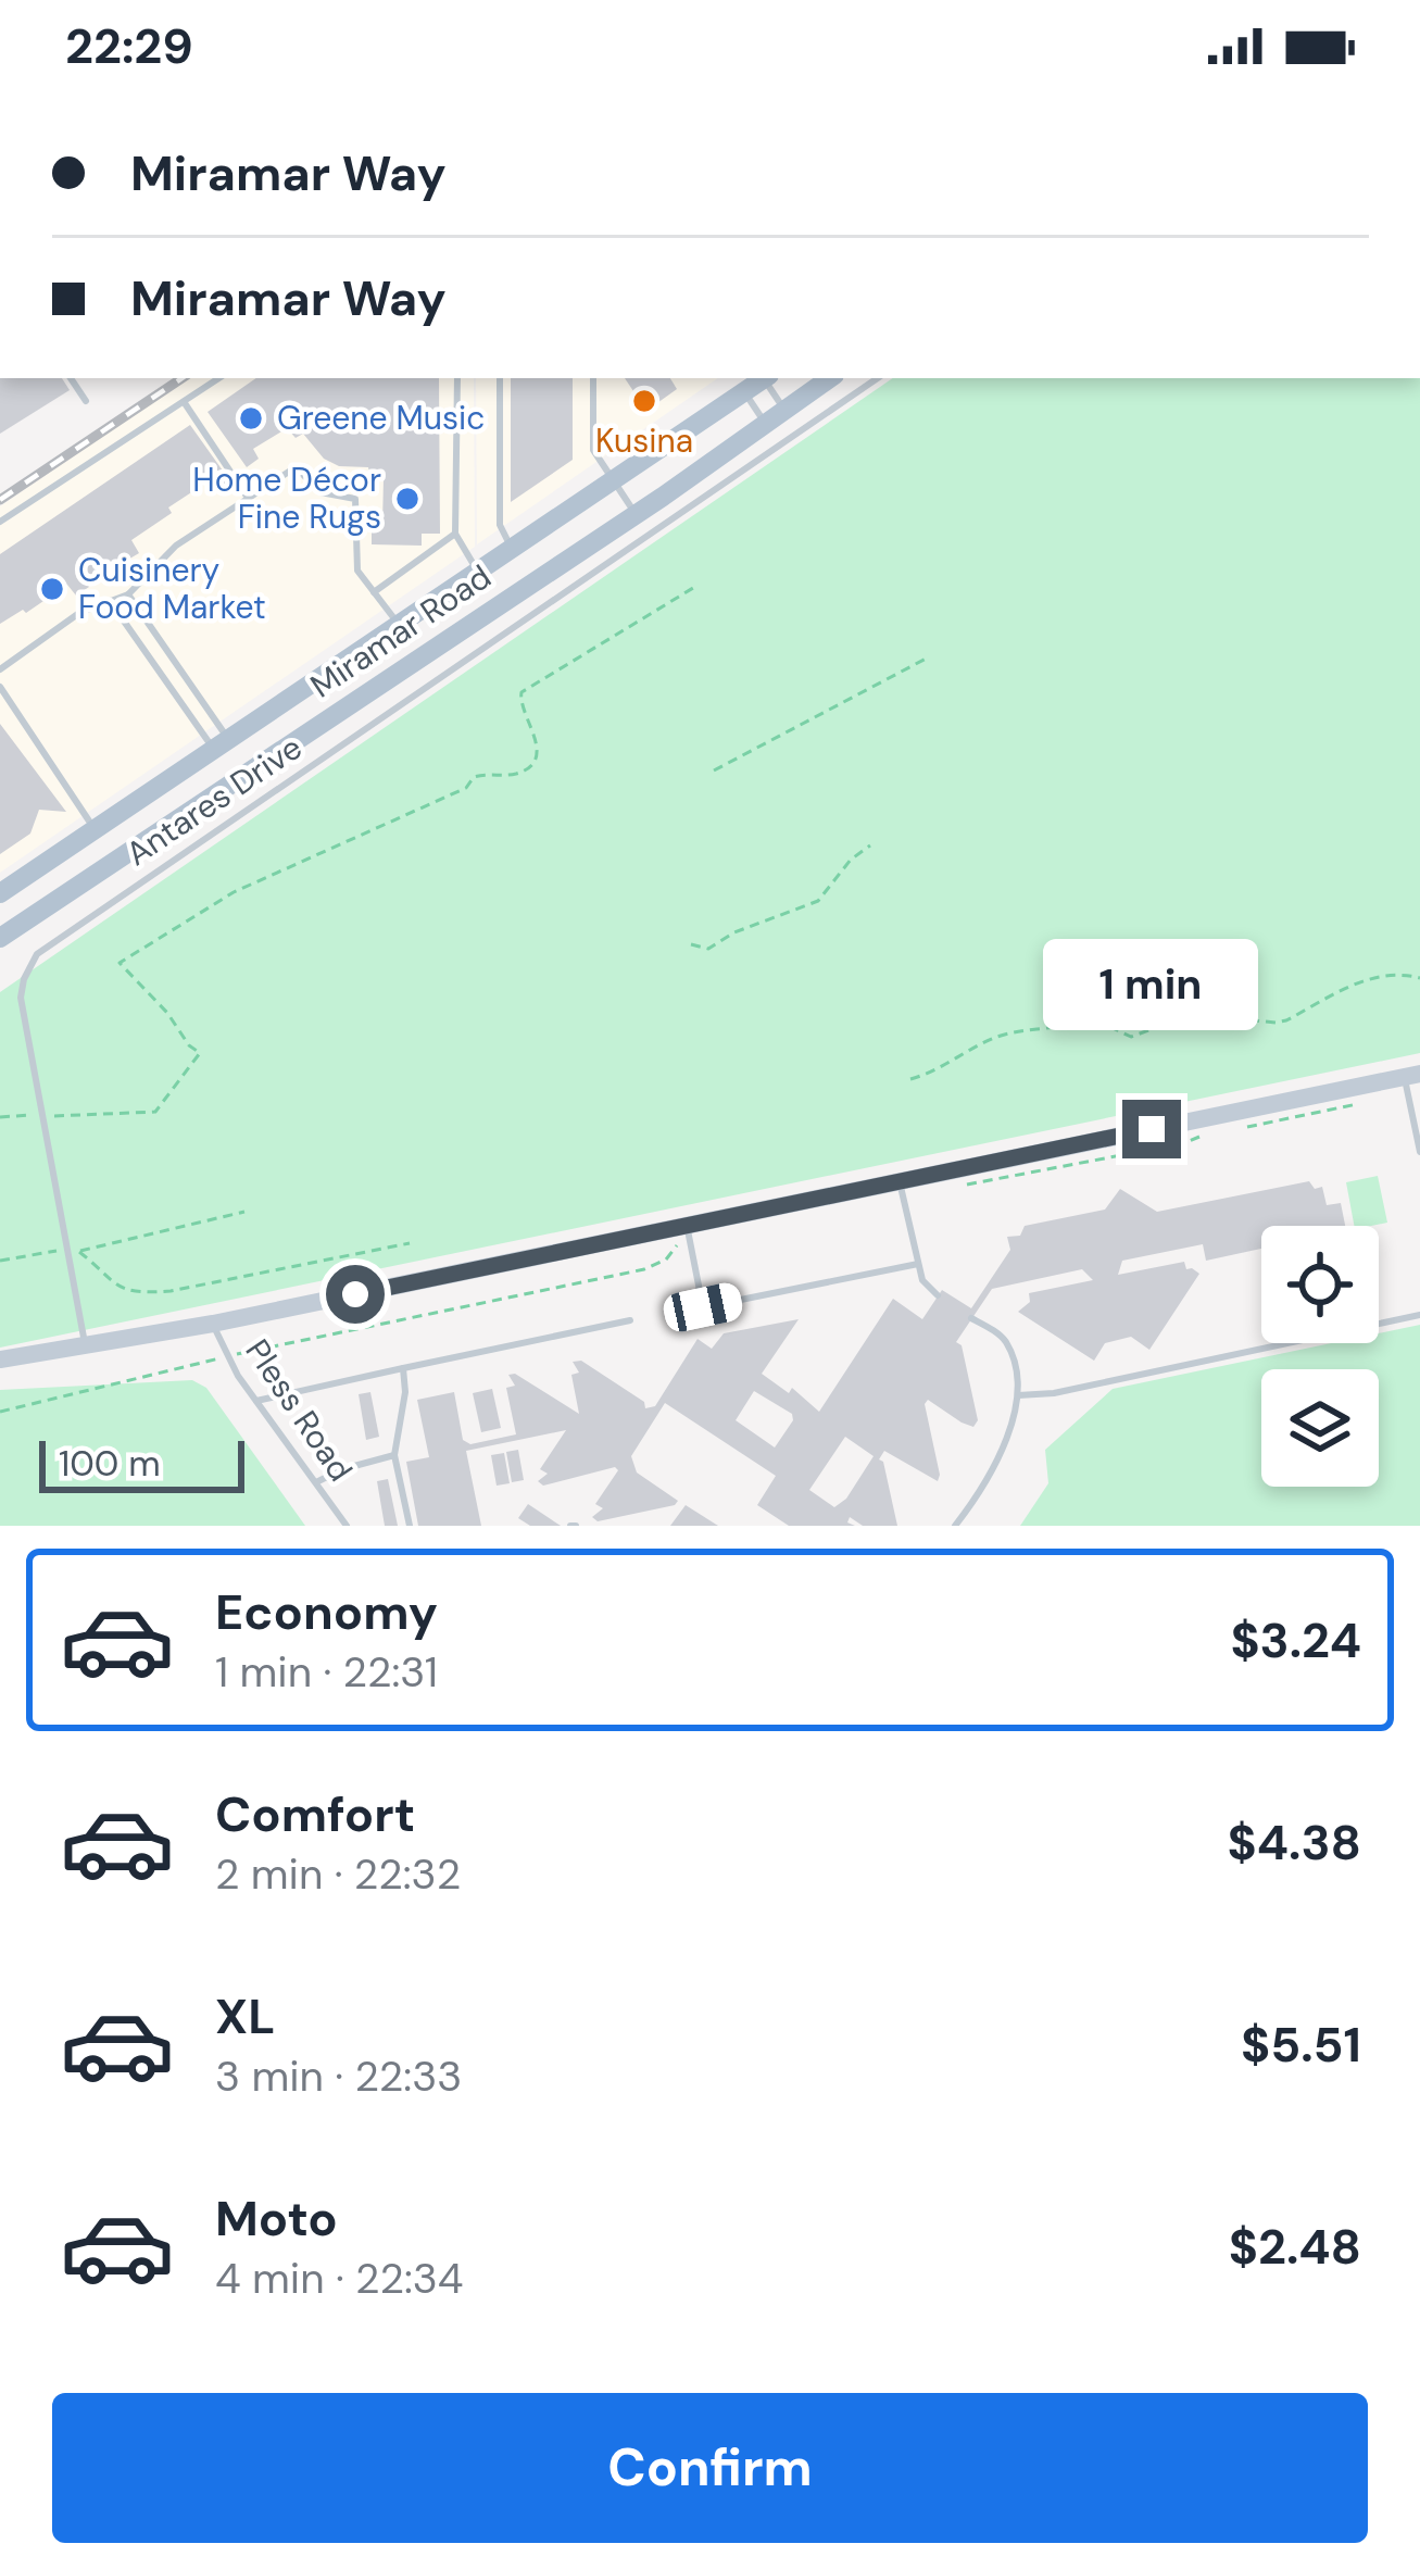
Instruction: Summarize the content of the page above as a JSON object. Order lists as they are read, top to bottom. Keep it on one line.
{"streets":{"main road":["Miramar Road"],"lane":["Antares Drive","Pless Road"]},"places":["Kusina","Greene Music","Home Décor Fine Rugs","Cuisinery Food Market"],"scale_bar":"100 m","page":{"status":"22:29","banner":["Miramar Way","Miramar Way"],"bubble":"1 min","scale":"100 m","list":[{"name":"Economy","note":"1 min · 22:31","value":"$3.24"},{"name":"Comfort","note":"2 min · 22:32","value":"$4.38"},{"name":"XL","note":"3 min · 22:33","value":"$5.51"},{"name":"Moto","note":"4 min · 22:34","value":"$2.48"}],"buttons":"Confirm"}}
